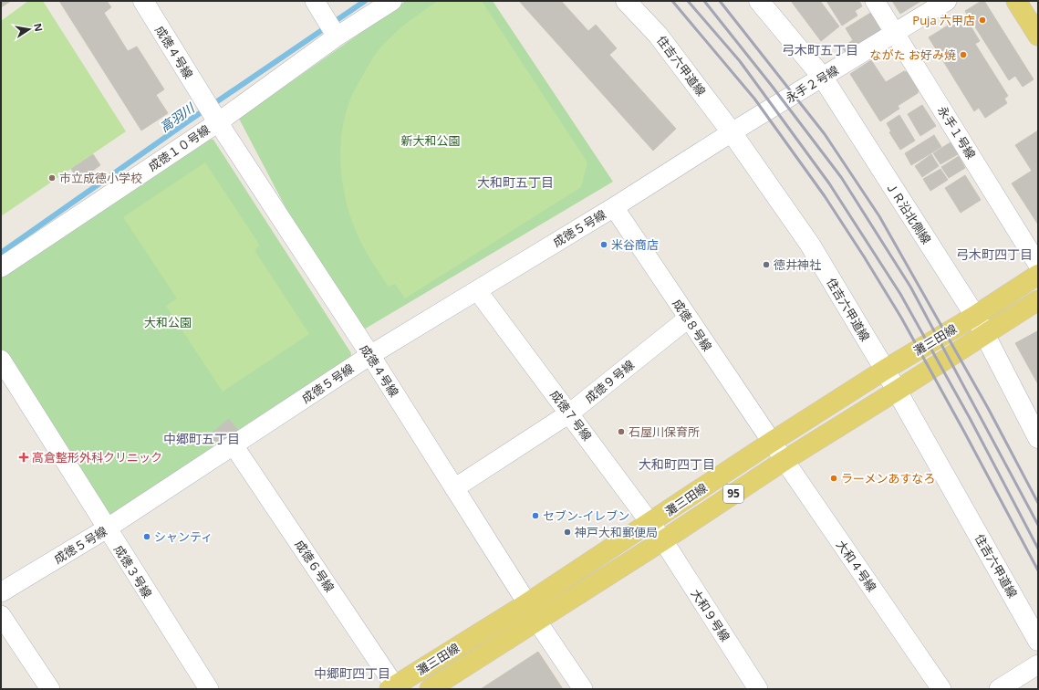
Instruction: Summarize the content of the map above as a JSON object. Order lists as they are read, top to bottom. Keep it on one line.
{"streets":{"main road":["灘三田線","95"],"street":["成徳４号線","住吉六甲道線","永手２号線","永手１号線","成徳１０号線","ＪＲ沿北側線","成徳５号線","成徳８号線","成徳９号線","成徳７号線","成徳６号線","大和４号線","成徳３号線","大和９号線"]},"crossings":[["成徳４号線","成徳１０号線"],["成徳４号線","成徳５号線"],["成徳４号線","灘三田線"],["成徳４号線","成徳９号線"],["住吉六甲道線","永手２号線"],["住吉六甲道線","成徳５号線"],["住吉六甲道線","灘三田線"],["永手２号線","永手１号線"],["永手２号線","ＪＲ沿北側線"],["永手２号線","成徳５号線"],["ＪＲ沿北側線","灘三田線"],["成徳５号線","成徳８号線"],["成徳５号線","成徳７号線"],["成徳５号線","成徳６号線"],["成徳５号線","成徳３号線"],["成徳８号線","灘三田線"],["成徳８号線","成徳９号線"],["成徳８号線","大和４号線"],["灘三田線","成徳７号線"],["灘三田線","成徳６号線"],["灘三田線","大和４号線"],["灘三田線","大和９号線"],["成徳９号線","成徳７号線"],["成徳７号線","大和９号線"]],"districts":["弓木町五丁目","大和町五丁目","弓木町四丁目","中郷町五丁目","大和町四丁目","中郷町四丁目"],"water":["高羽川"],"parks":["新大和公園","大和公園"],"places":{"other":["Puja 六甲店","ながた お好み焼","市立成徳小学校","米谷商店","徳井神社","石屋川保育所","ラーメンあすなろ","セブン-イレブン","神戸大和郵便局","シャンティ"],"health":["高倉整形外科クリニック"]},"north":"right"}
